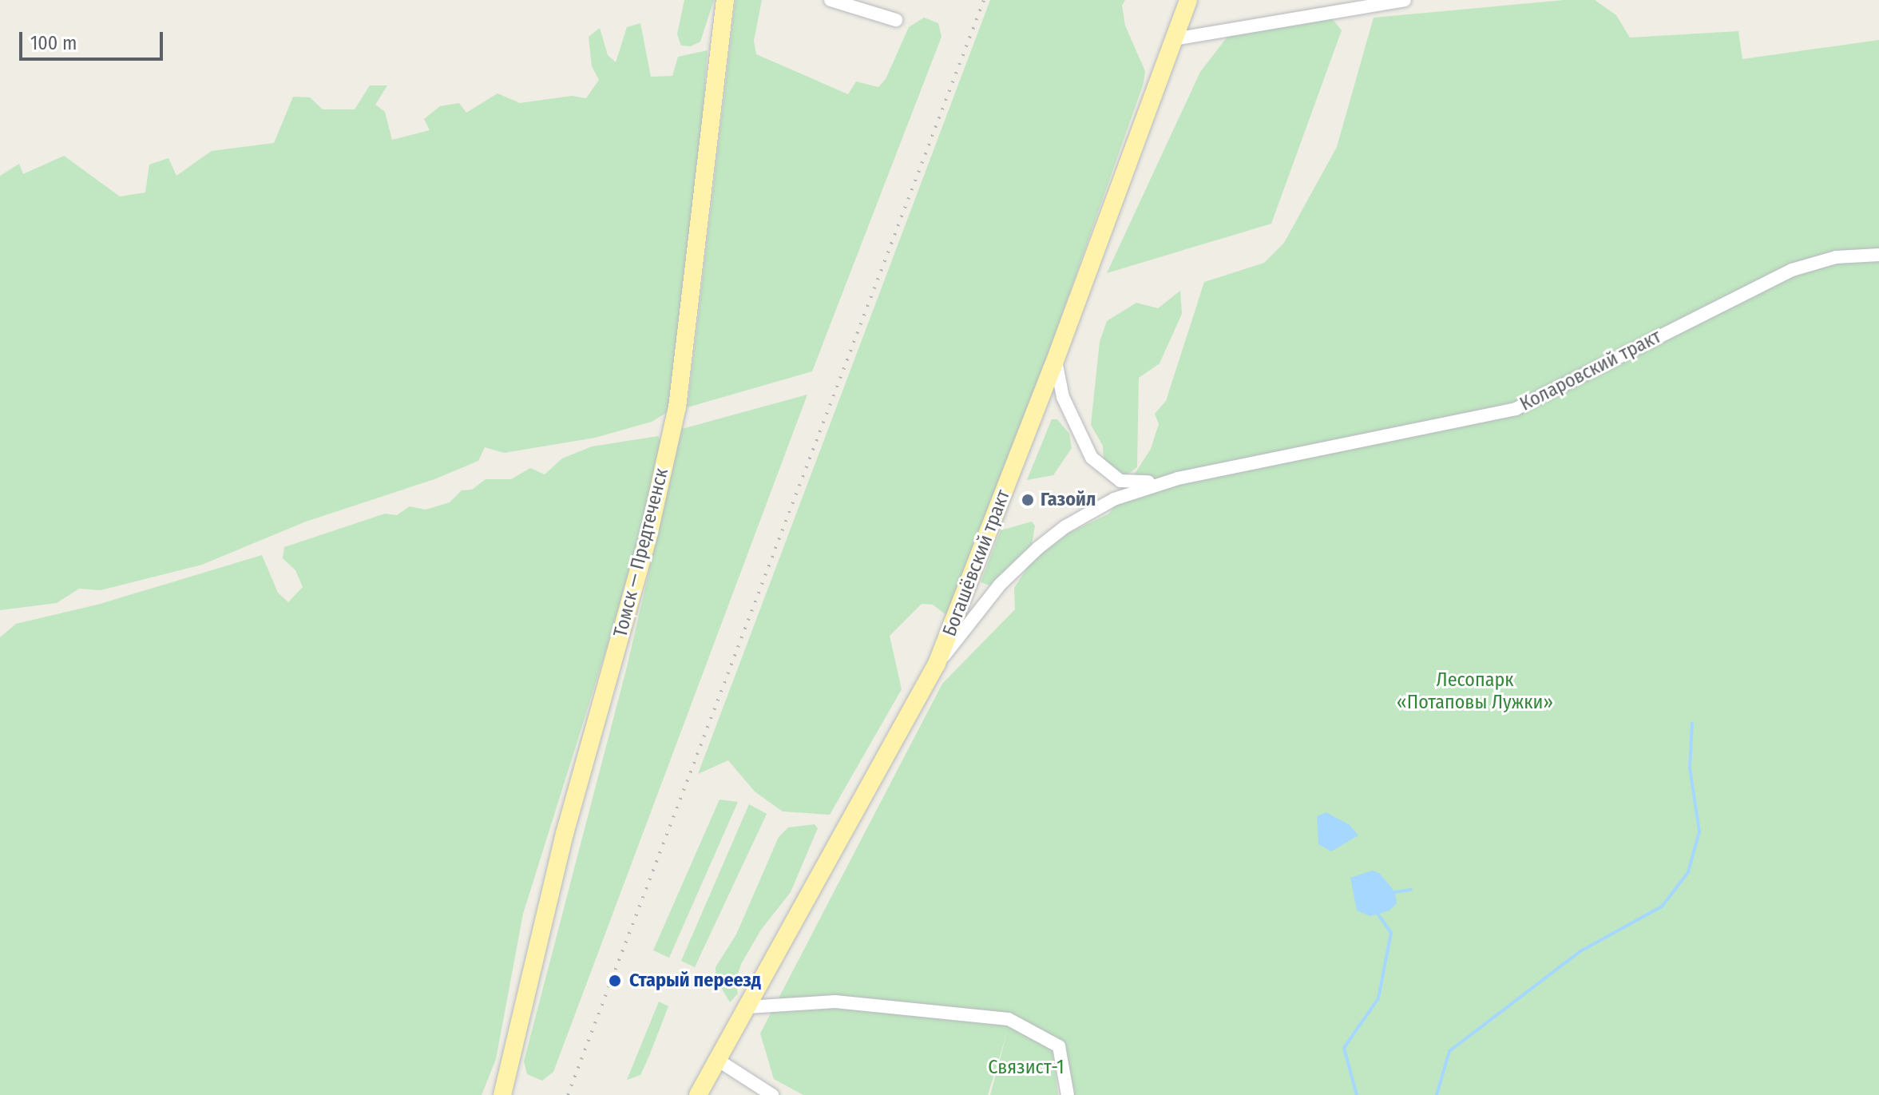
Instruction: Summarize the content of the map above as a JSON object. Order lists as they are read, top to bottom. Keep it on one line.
{"streets":{"main road":["Томск — Предтеченск","Богашёвский тракт"],"street":["Коларовский тракт"]},"parks":["Лесопарк «Потаповы Лужки»","Связист-1"],"places":["Газойл","Старый переезд"],"scale_bar":"100 m"}
